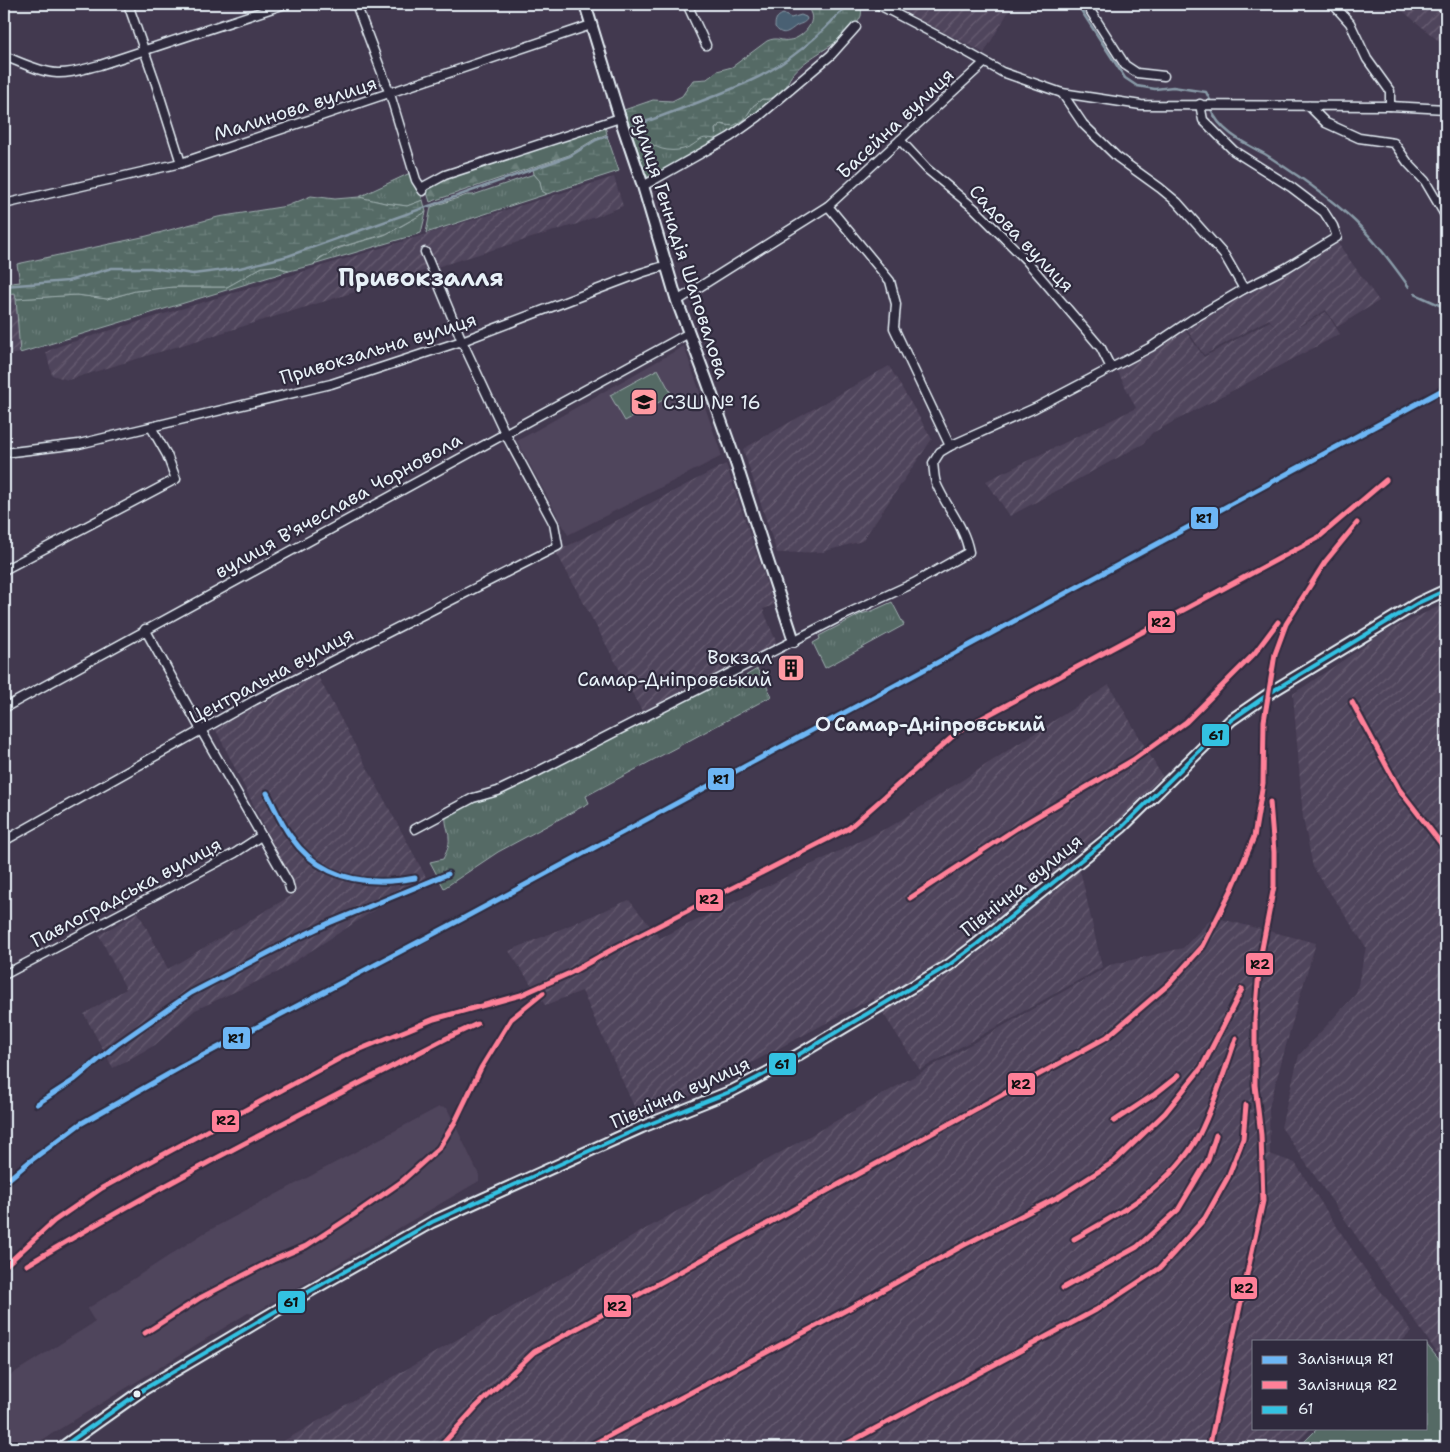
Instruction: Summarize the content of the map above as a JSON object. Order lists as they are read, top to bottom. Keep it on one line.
{"streets":{"street":["Малинова вулиця","Басейна вулиця","Садова вулиця","вулиця Геннадія Шаповалова","Привокзальна вулиця","вулиця В'ячеслава Чорновола","Центральна вулиця","Північна вулиця","Павлоградська вулиця"]},"crossings":[["Малинова вулиця","вулиця Геннадія Шаповалова"],["Басейна вулиця","Садова вулиця"],["Басейна вулиця","вулиця Геннадія Шаповалова"],["вулиця Геннадія Шаповалова","Привокзальна вулиця"],["вулиця Геннадія Шаповалова","вулиця В'ячеслава Чорновола"],["вулиця В'ячеслава Чорновола","Центральна вулиця"]],"districts":["Привокзалля"],"places":{"school or university":["СЗШ № 16"],"building":["Вокзал Самар-Дніпровський"],"other":["Самар-Дніпровський"]},"lines":["rail line R1","rail line R2","transit line 61"],"legend":["Залізниця R1","Залізниця R2","61"]}
